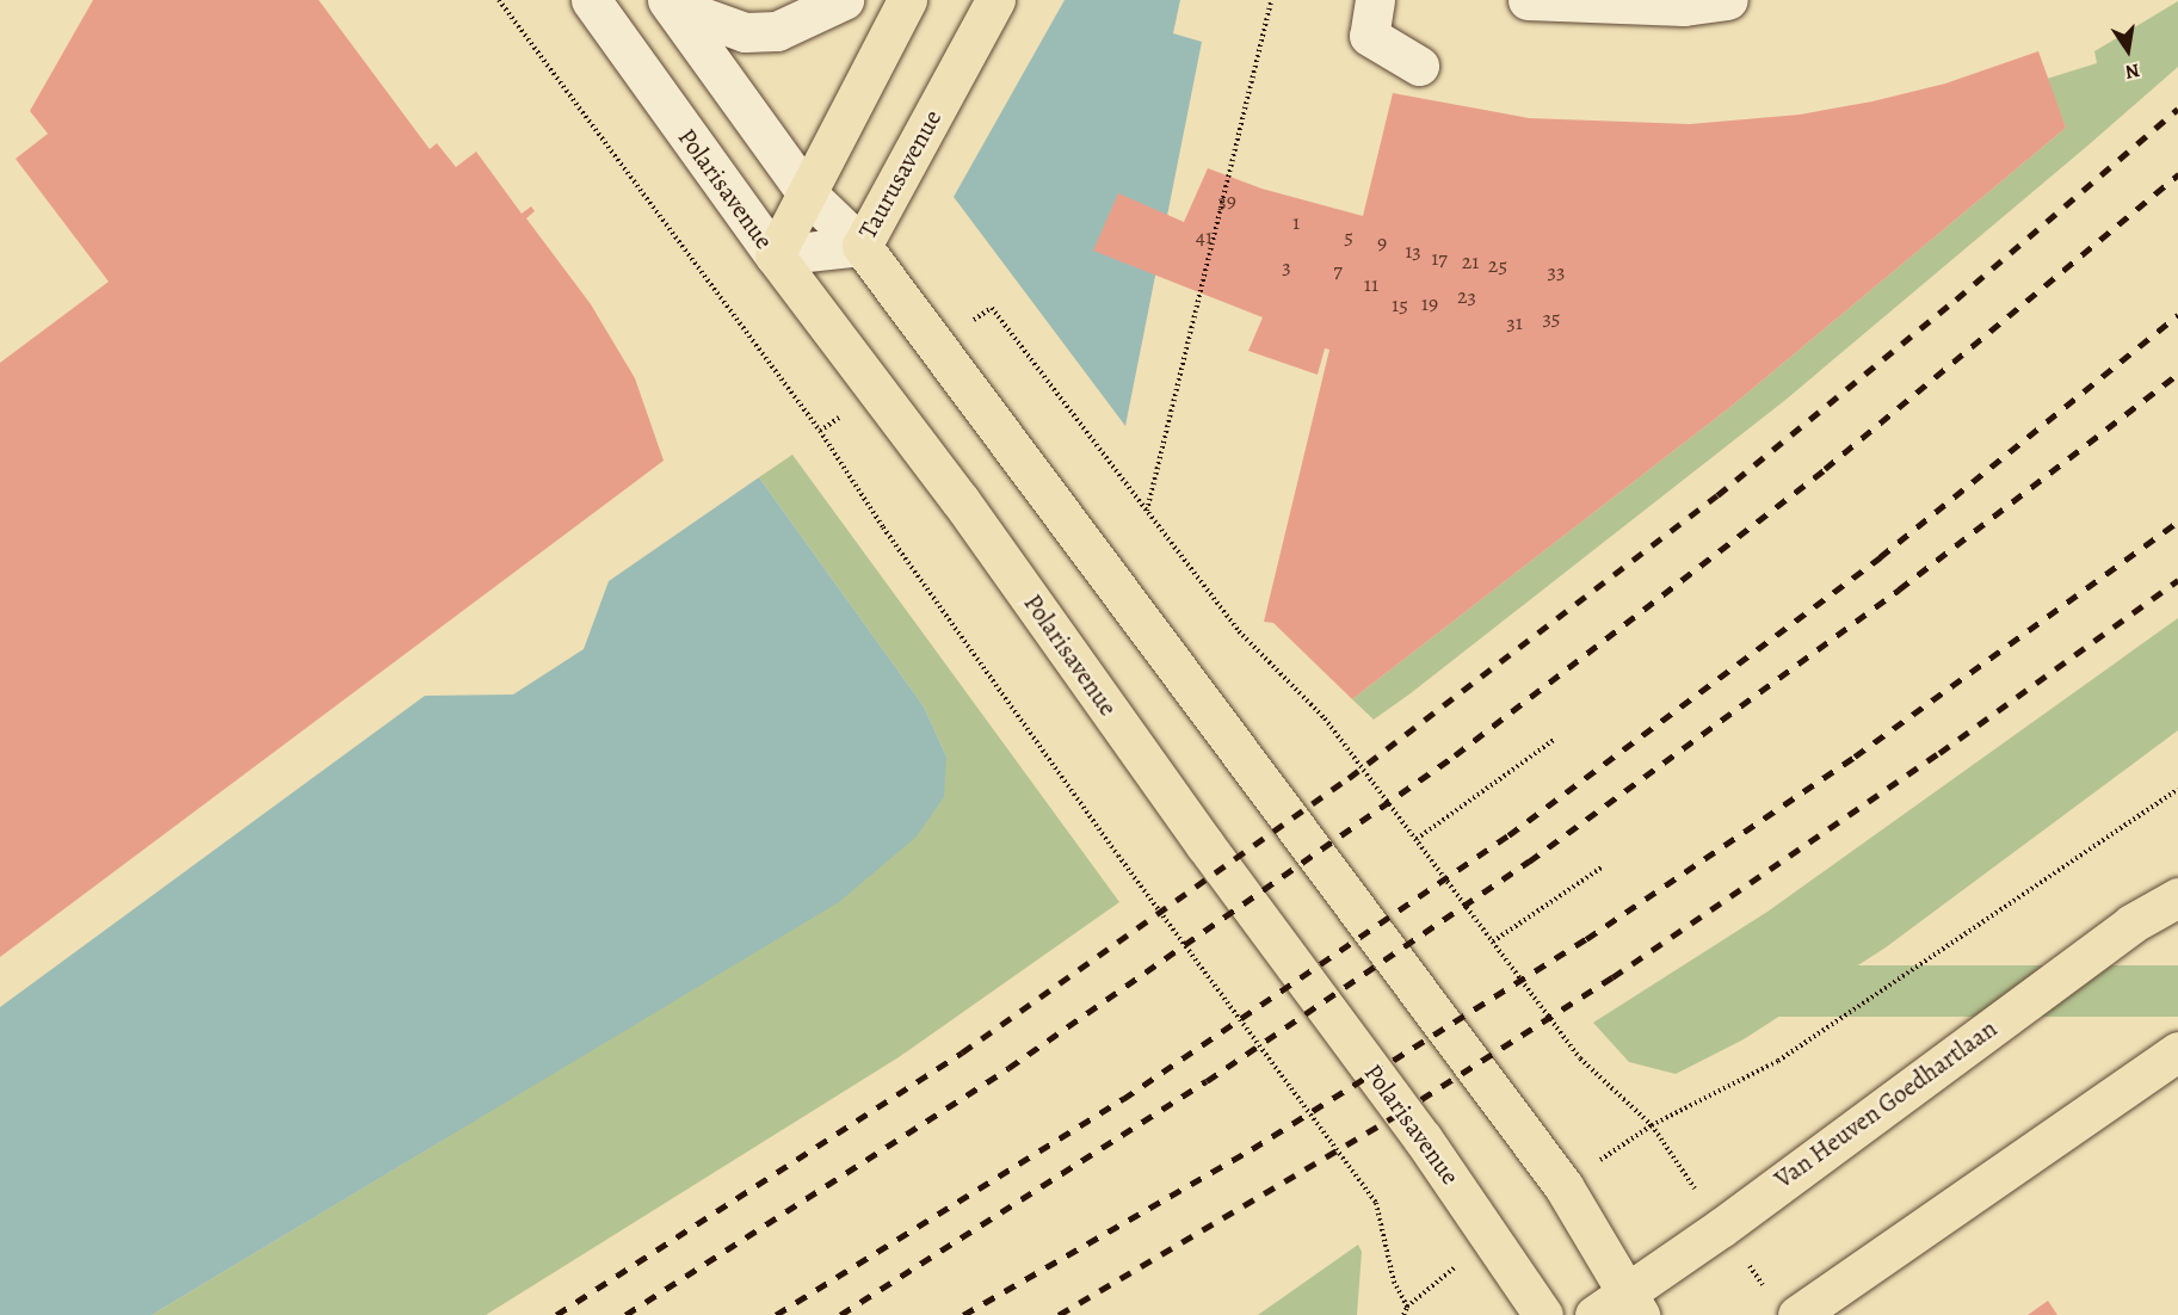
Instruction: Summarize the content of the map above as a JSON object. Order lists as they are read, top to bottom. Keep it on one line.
{"streets":{"main road":["Taurusavenue","Polarisavenue","Van Heuven Goedhartlaan"]},"crossings":[["Taurusavenue","Polarisavenue"]],"house_numbers":["39","1","41","5","9","13","17","21","25","3","7","33","11","23","19","15","35","31"],"north":"bottom"}
